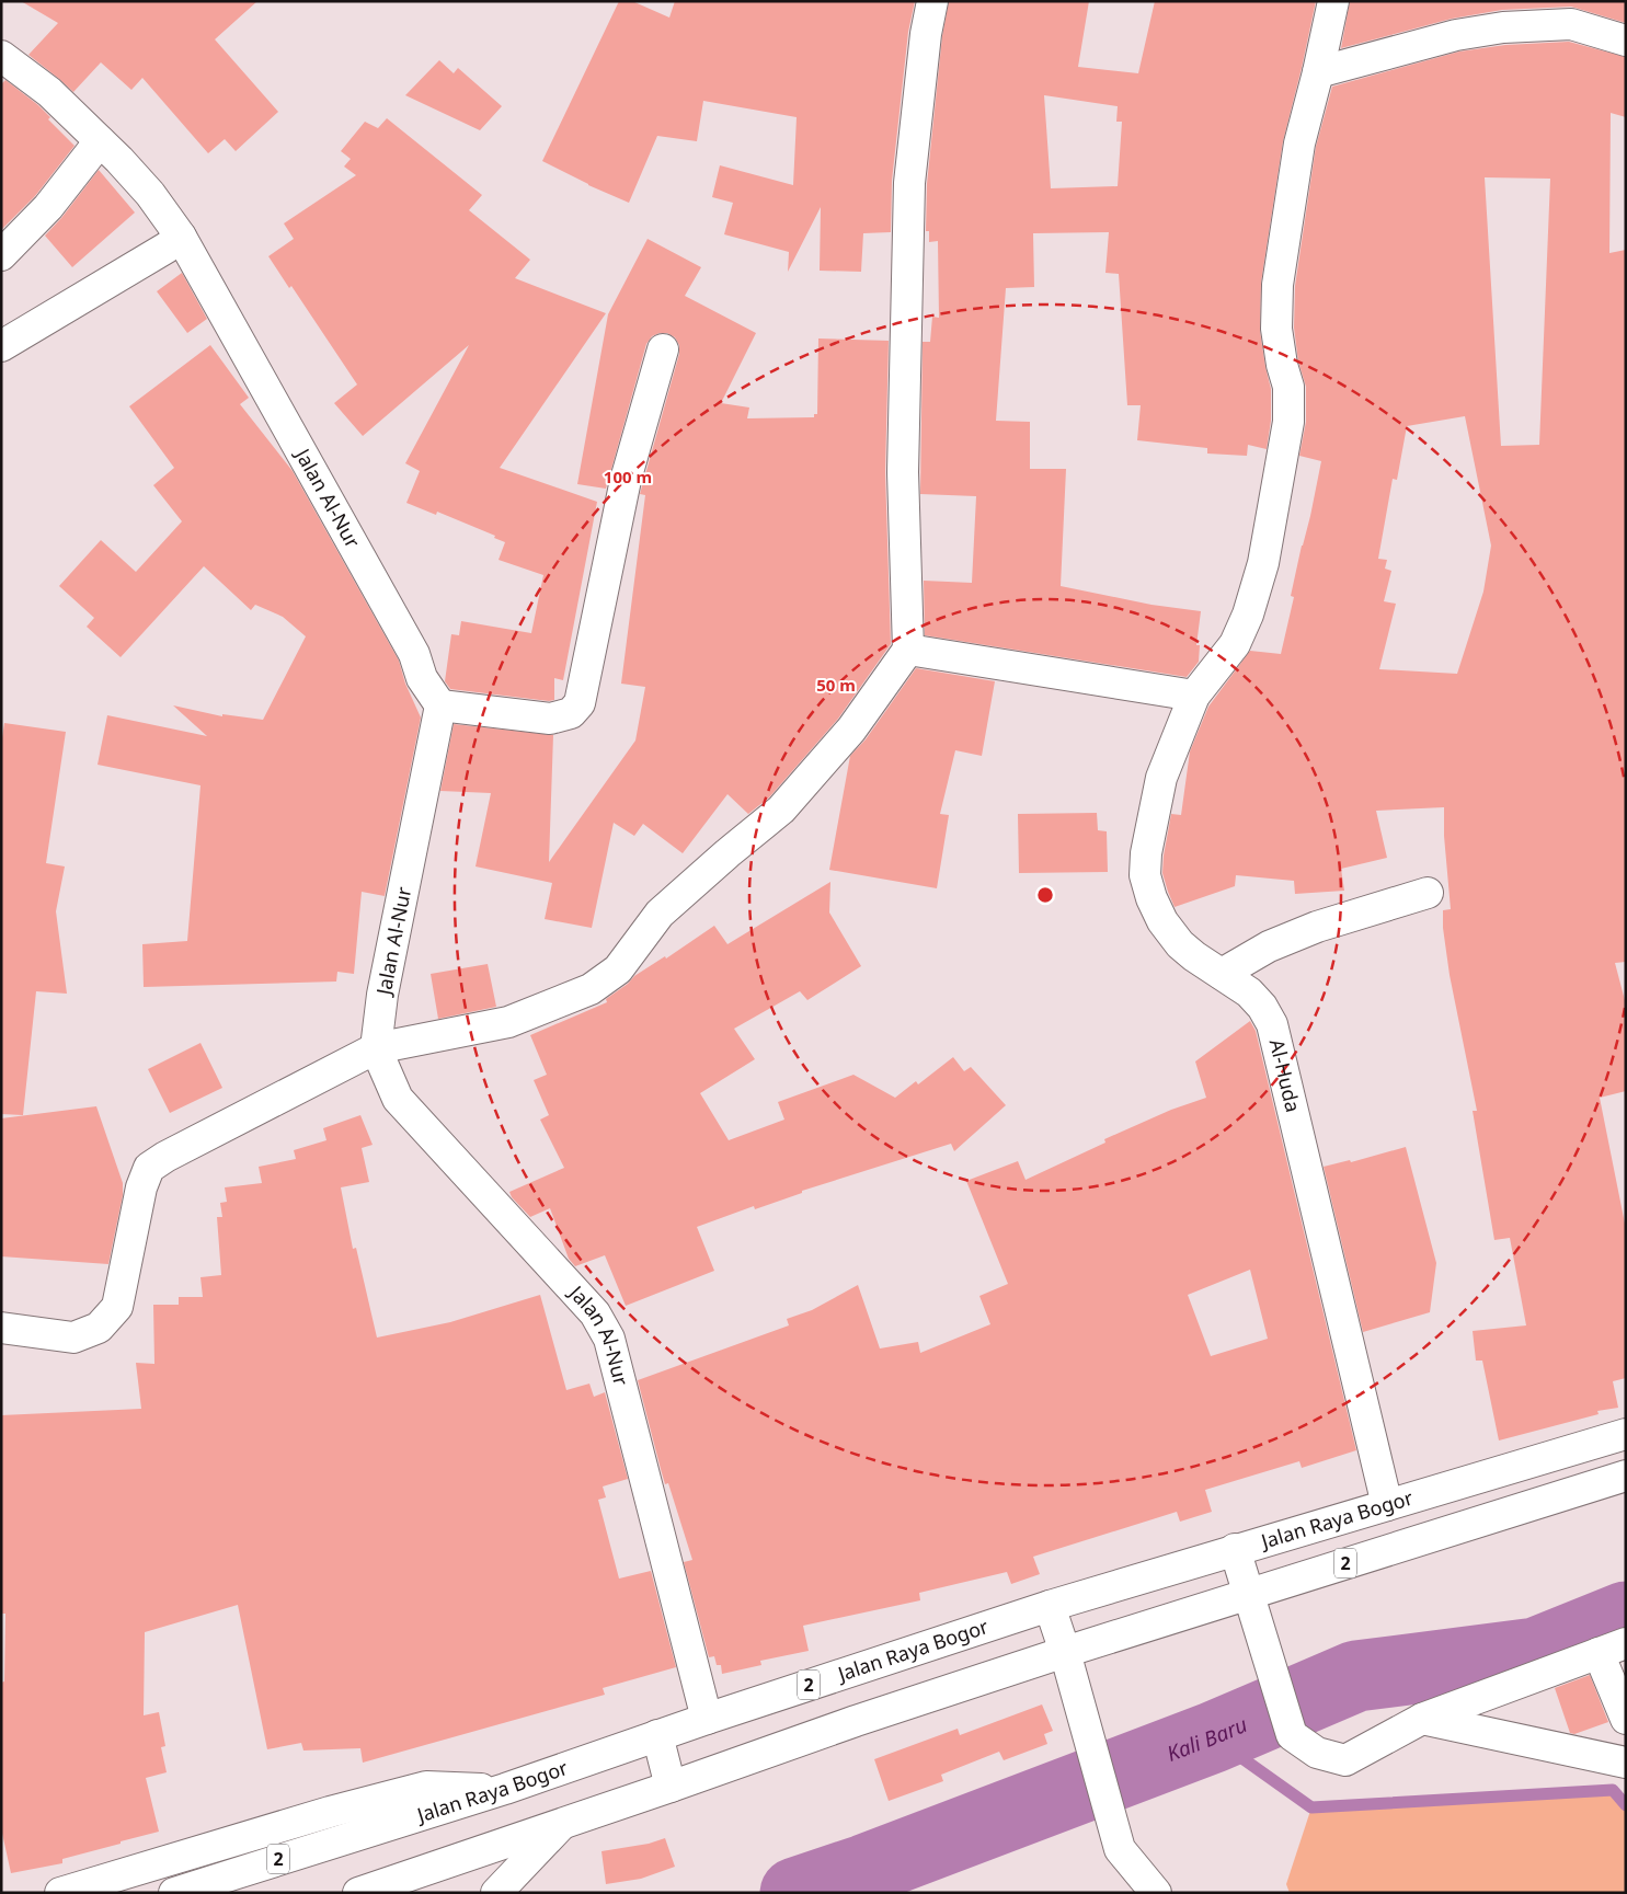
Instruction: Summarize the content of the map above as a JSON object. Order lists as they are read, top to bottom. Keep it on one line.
{"streets":{"main road":["Jalan Al-Nur","Al-Huda","Jalan Raya Bogor","2"]},"crossings":[["Jalan Al-Nur","Jalan Raya Bogor"],["Al-Huda","Jalan Raya Bogor"]],"water":["Kali Baru"],"rings":["100 m","50 m"]}
